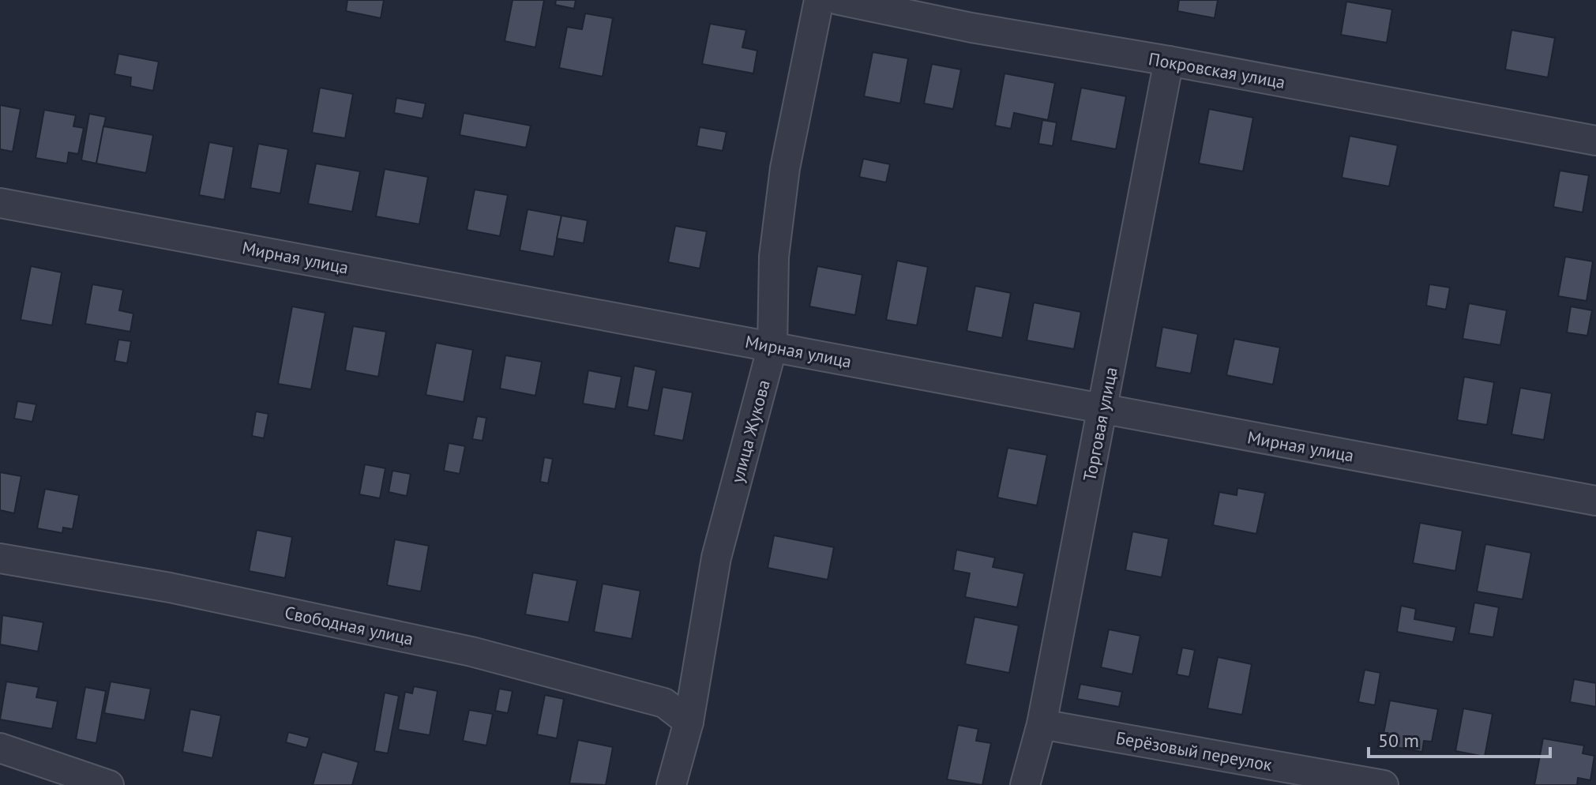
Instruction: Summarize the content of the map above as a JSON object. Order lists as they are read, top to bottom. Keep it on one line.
{"streets":{"street":["Покровская улица","Мирная улица","Торговая улица","улица Жукова","Свободная улица","Берёзовый переулок"]},"crossings":[["Покровская улица","Торговая улица"],["Мирная улица","Торговая улица"],["Мирная улица","улица Жукова"],["Торговая улица","Берёзовый переулок"],["улица Жукова","Свободная улица"]],"scale_bar":"50 m"}
